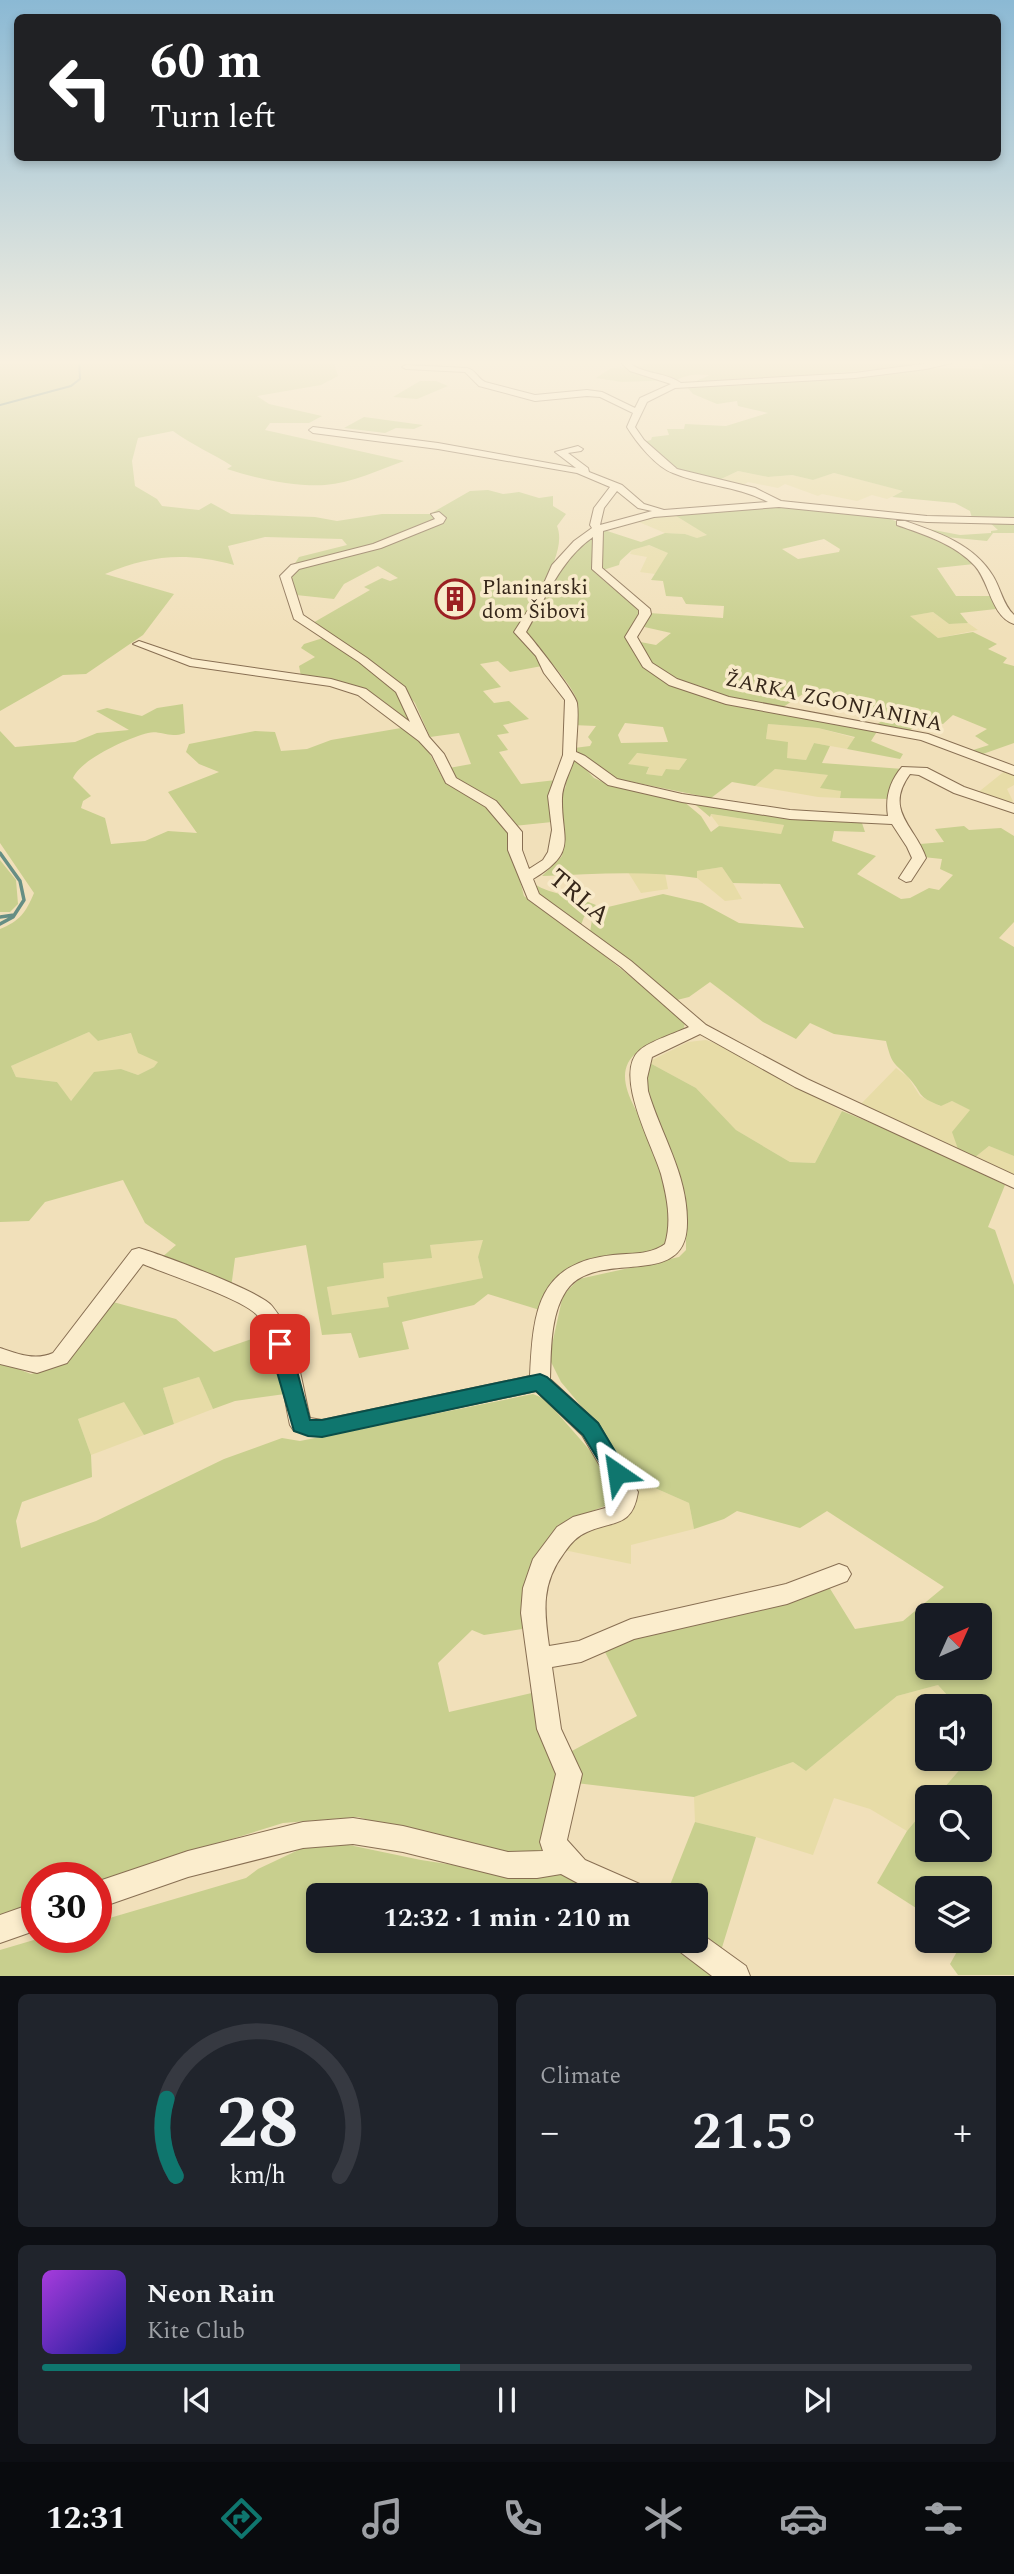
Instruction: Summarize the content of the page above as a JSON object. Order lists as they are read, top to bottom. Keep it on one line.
{"streets":{"street":["ŽARKA ZGONJANINA","TRLA"]},"crossings":[["ŽARKA ZGONJANINA","TRLA"]],"places":{"building":["Planinarski dom Šibovi"]},"north":"top right","page":{"turn":["60 m","Turn left"],"limit":"30","trip":"12:32 · 1 min · 210 m","tile":"Climate","heat":["−","21.5°","+"],"song":["Neon Rain","Kite Club"],"tabs":"12:31","gauge":["28","km/h"]}}
